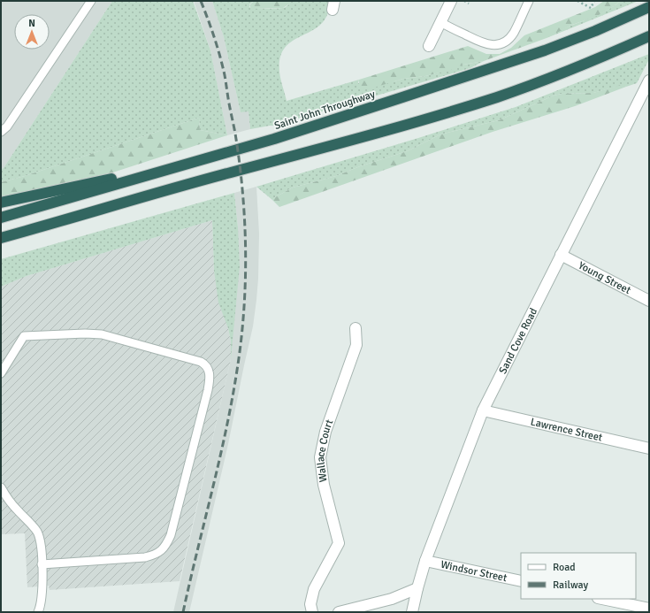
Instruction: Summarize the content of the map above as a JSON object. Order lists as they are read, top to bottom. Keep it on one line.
{"streets":{"highway":["Saint John Throughway"],"street":["Young Street","Sand Cove Road","Lawrence Street","Wallace Court","Windsor Street"]},"crossings":[["Young Street","Sand Cove Road"],["Sand Cove Road","Lawrence Street"],["Sand Cove Road","Windsor Street"]],"legend":["Road","Railway"],"north":"top"}
